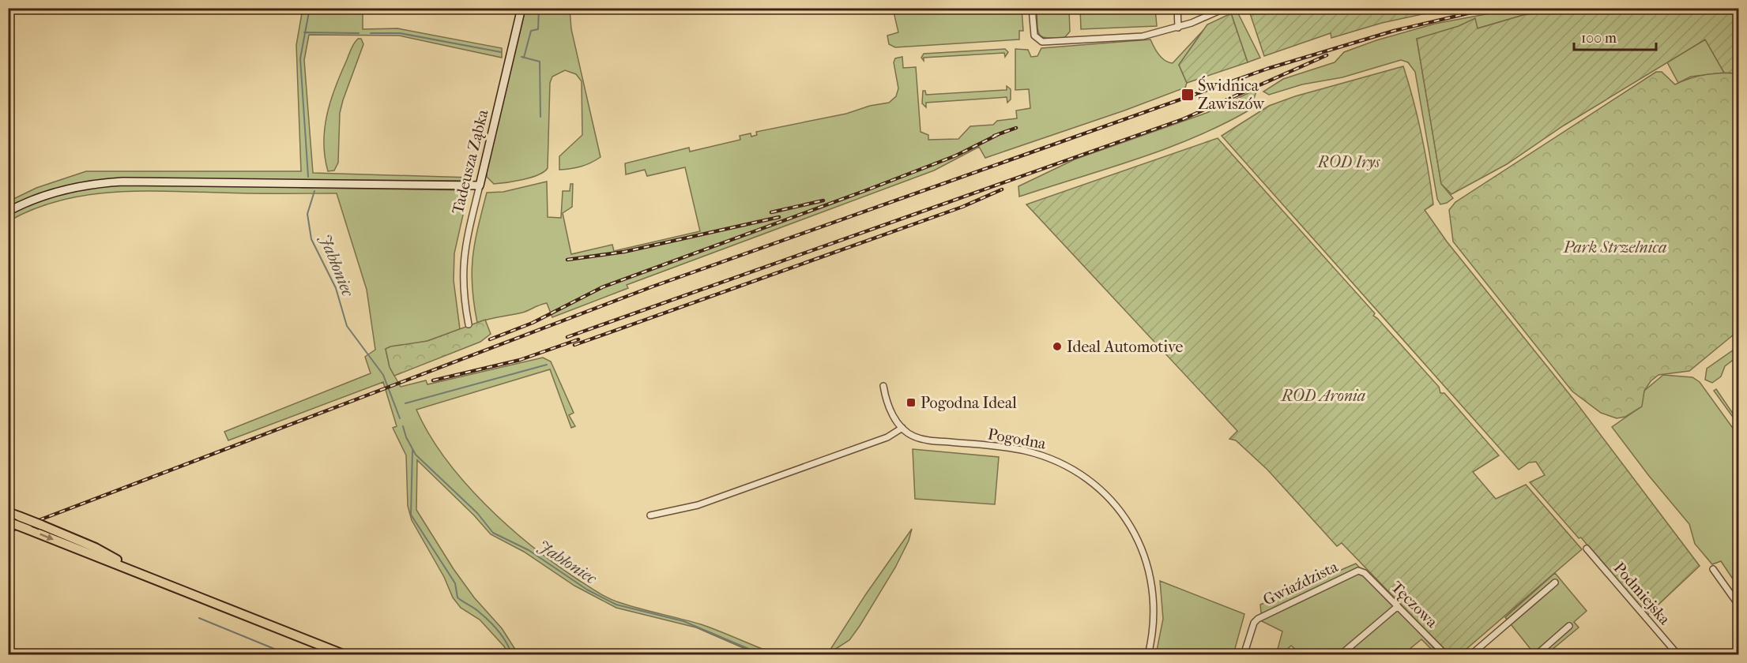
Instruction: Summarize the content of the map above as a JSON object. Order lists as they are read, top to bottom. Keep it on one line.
{"streets":{"street":["Tadeusza Ząbka","Pogodna","Gwiaździsta","Podmiejska","Tęczowa"]},"crossings":[["Gwiaździsta","Tęczowa"]],"water":["Jabłoniec"],"parks":["ROD Irys","Park Strzelnica","ROD Aronia"],"places":{"transit":["Świdnica Zawiszów","Pogodna Ideal"],"other":["Ideal Automotive"]},"scale_bar":"100 m"}
